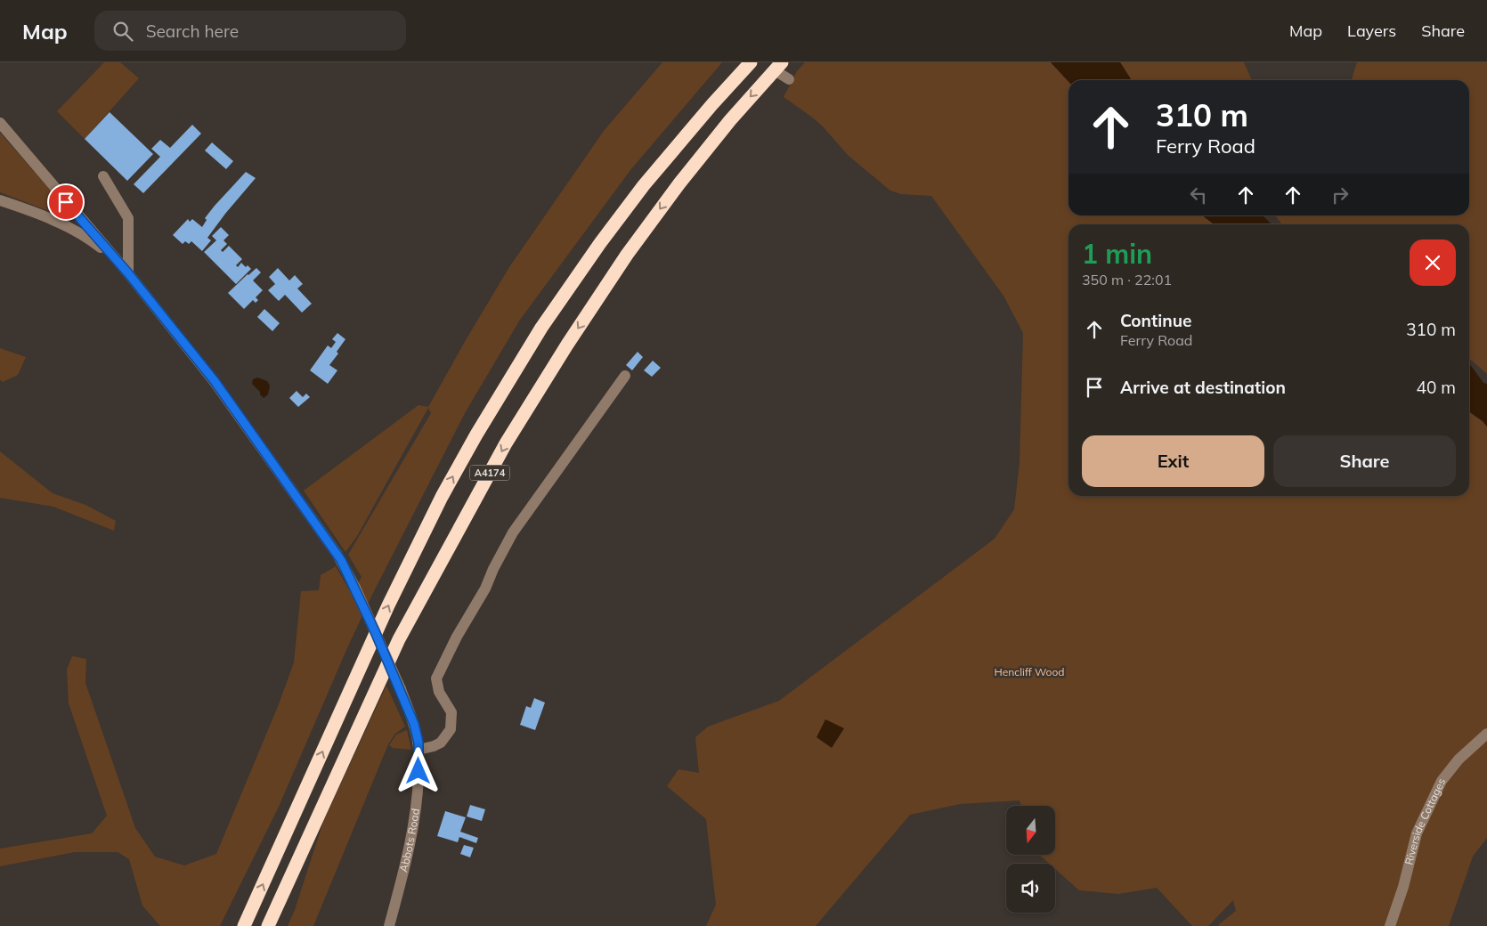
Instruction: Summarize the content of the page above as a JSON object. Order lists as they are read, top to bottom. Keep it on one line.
{"streets":{"highway":["A4174"],"street":["Riverside Cottages","Abbots Road"]},"parks":["Hencliff Wood"],"north":"bottom","page":{"header":"Map","search":"Search here","nav":["Map","Layers","Share"],"turn":["310 m","Ferry Road"],"heading":["1 min","350 m · 22:01"],"list":[{"name":"Continue","note":"Ferry Road","value":"310 m"},{"name":"Arrive at destination","value":"40 m"}],"buttons":["Exit","Share"]}}
